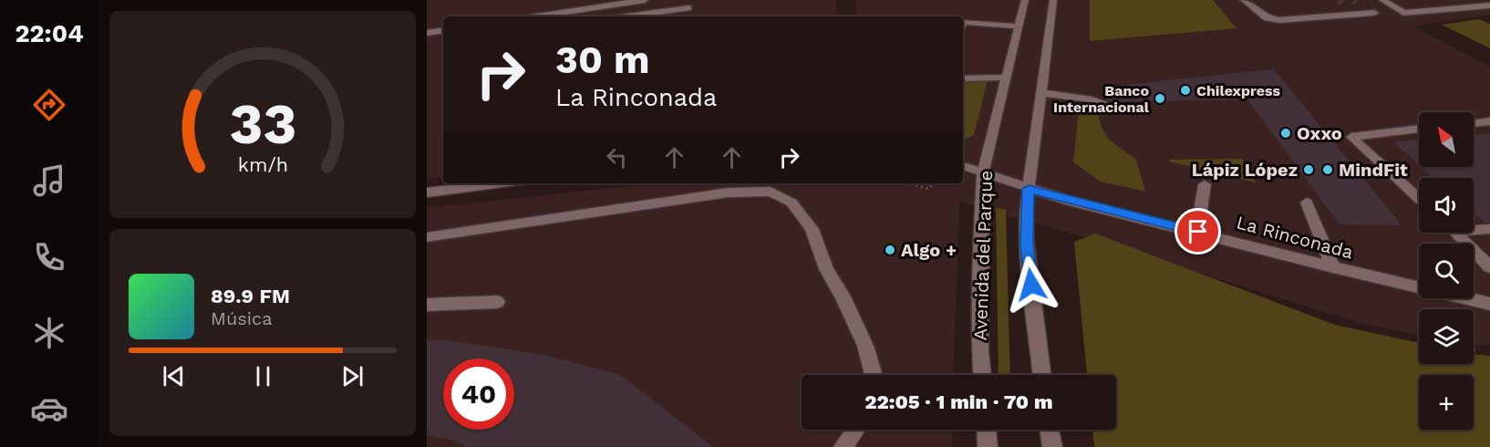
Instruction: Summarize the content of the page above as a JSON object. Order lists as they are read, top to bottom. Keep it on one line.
{"streets":{"street":["La Rinconada","Avenida del Parque"]},"crossings":[["La Rinconada","Avenida del Parque"]],"places":["Chilexpress","Banco Internacional","Oxxo","Lápiz López","MindFit","Algo +"],"north":"top left","page":{"tabs":"22:04","turn":["30 m","La Rinconada"],"map_buttons":"+","song":["89.9 FM","Música"],"limit":"40","trip":"22:05 · 1 min · 70 m","gauge":["33","km/h"]}}
